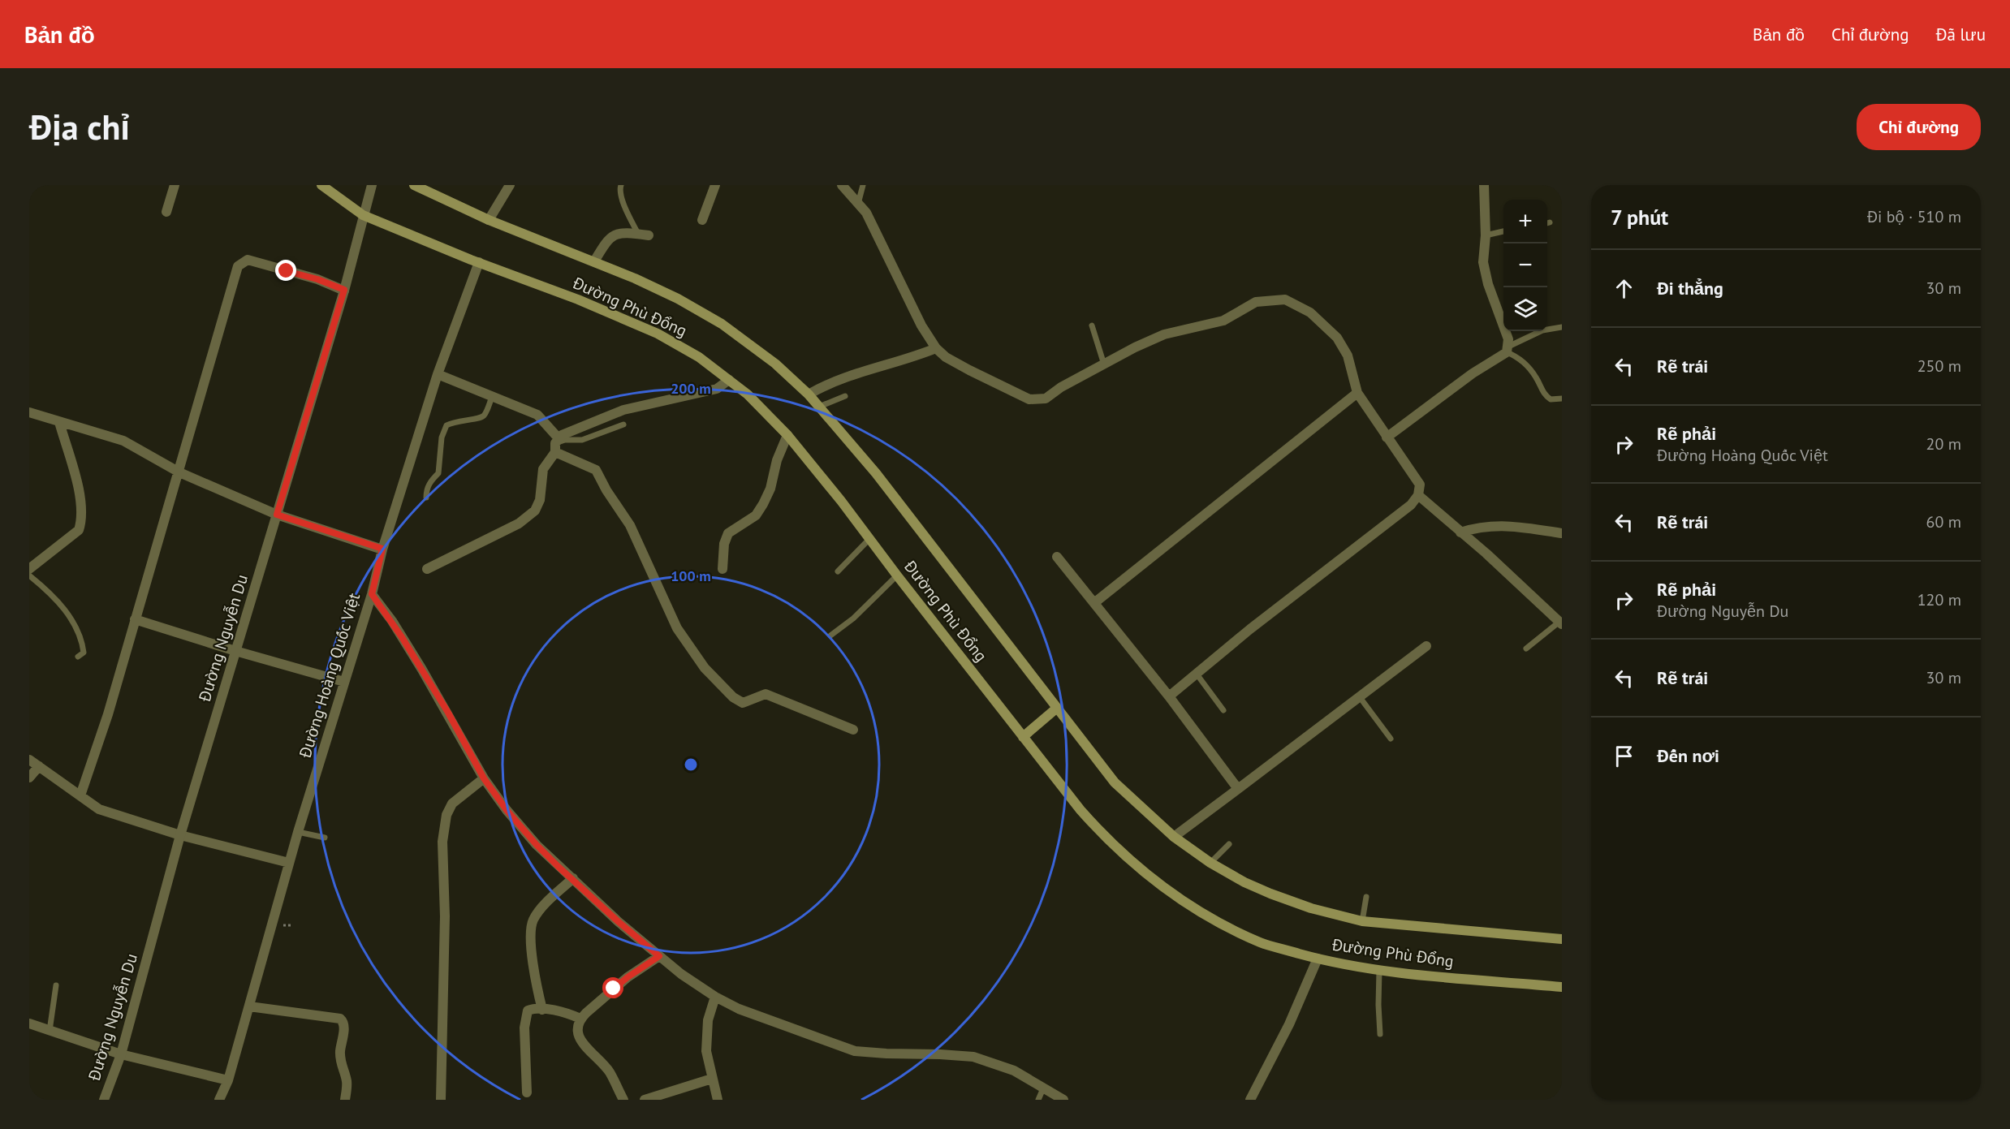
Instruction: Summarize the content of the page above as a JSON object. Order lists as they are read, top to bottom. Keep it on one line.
{"streets":{"main road":["Đường Phù Đổng"],"street":["Đường Nguyễn Du","Đường Hoàng Quốc Việt"]},"crossings":[["Đường Phù Đổng","Đường Nguyễn Du"],["Đường Phù Đổng","Đường Hoàng Quốc Việt"]],"page":{"header":"Bản đồ","nav":["Bản đồ","Chỉ đường","Đã lưu"],"buttons":"Chỉ đường","title":"Địa chỉ","heading":["7 phút","Đi bộ · 510 m"],"map_buttons":["+","−"],"list":[["Đi thẳng","30 m"],["Rẽ trái","250 m"],["Rẽ phải","Đường Hoàng Quốc Việt","20 m"],["Rẽ trái","60 m"],["Rẽ phải","Đường Nguyễn Du","120 m"],["Rẽ trái","30 m"],"Đến nơi"]},"rings":["200 m","100 m"]}
